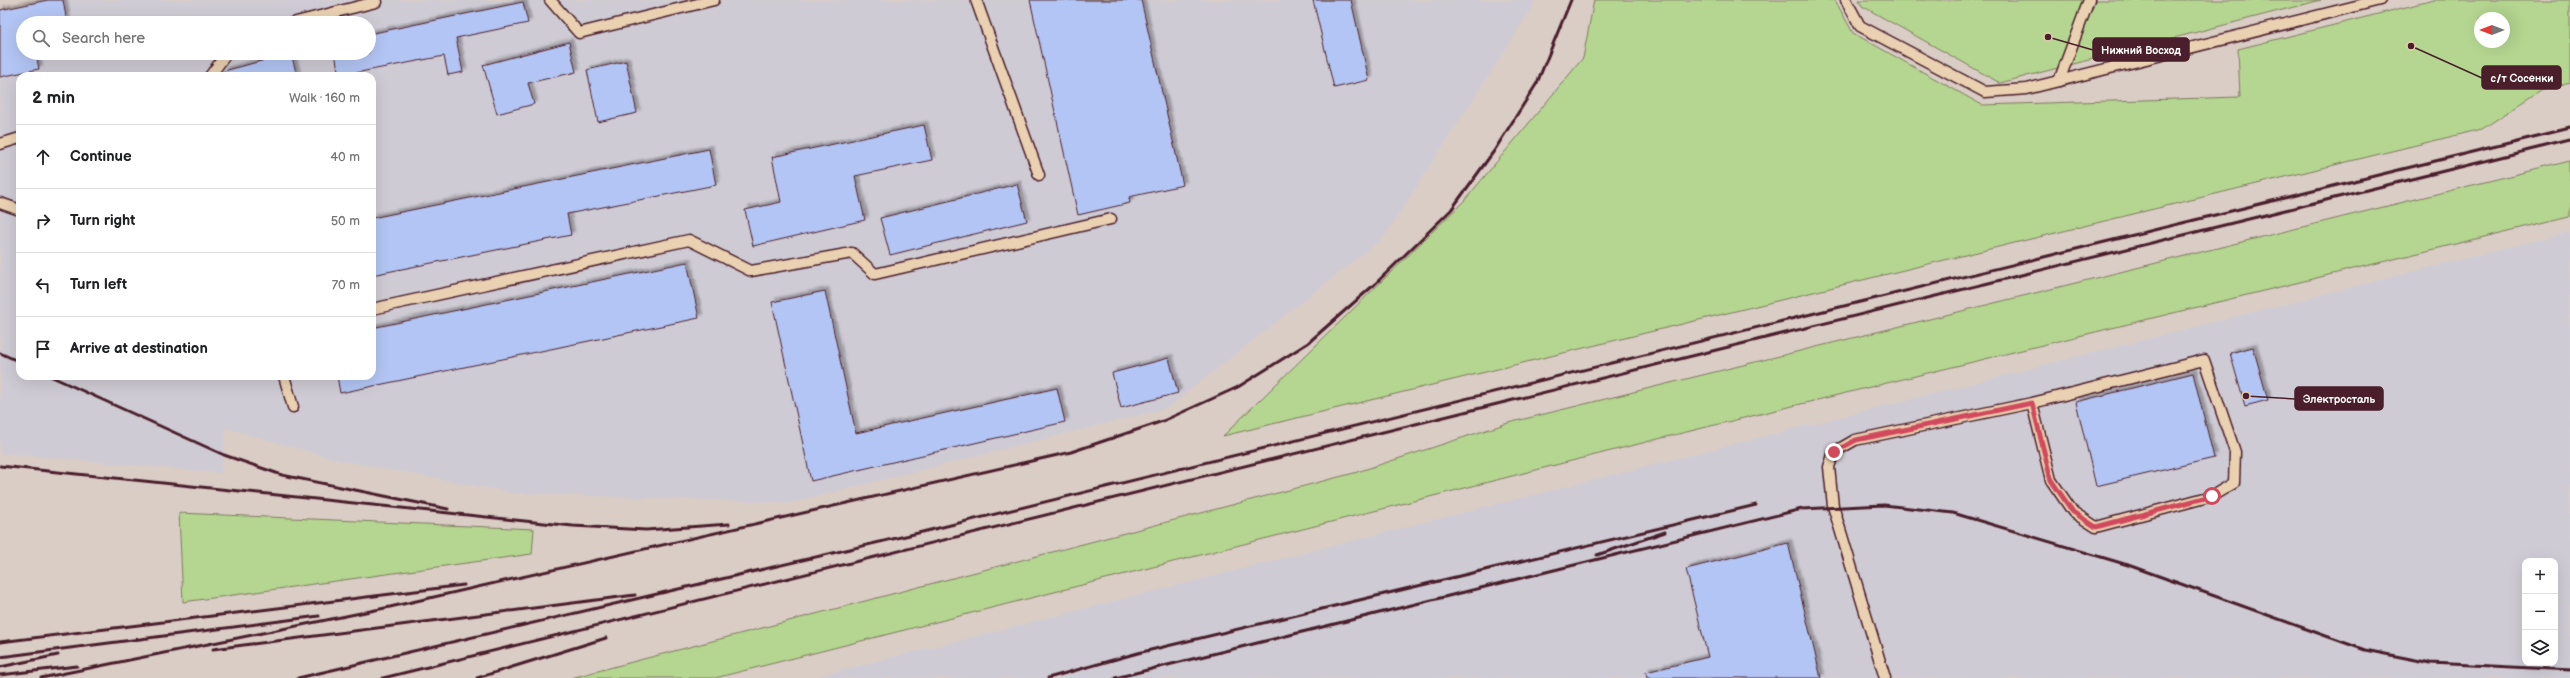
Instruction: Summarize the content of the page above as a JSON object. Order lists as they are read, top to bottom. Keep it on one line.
{"places":["Нижний Восход","с/т Сосенки","Электросталь"],"north":"left","page":{"search":"Search here","heading":["2 min","Walk · 160 m"],"list":[["Continue","40 m"],["Turn right","50 m"],["Turn left","70 m"],"Arrive at destination"],"map_buttons":["+","−"]}}
